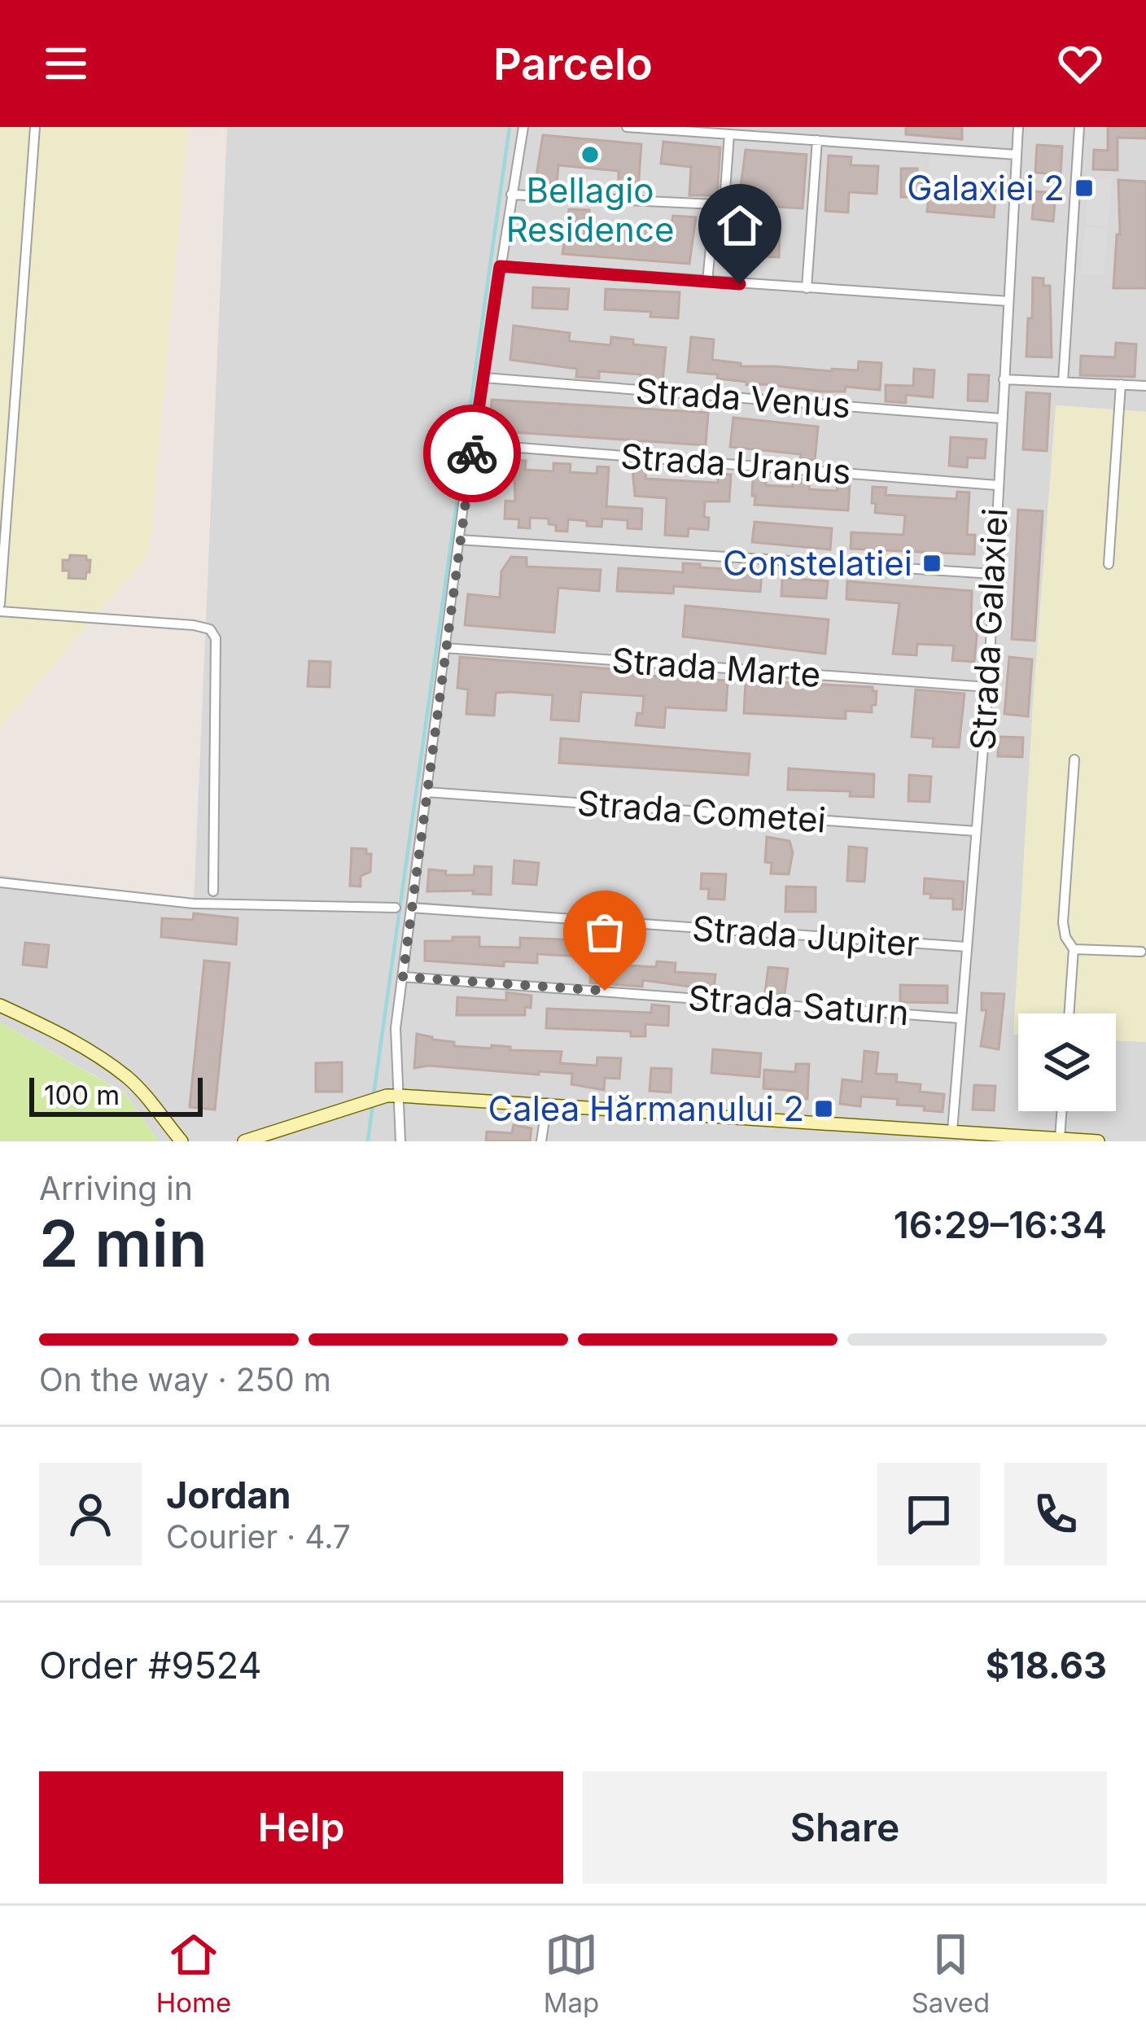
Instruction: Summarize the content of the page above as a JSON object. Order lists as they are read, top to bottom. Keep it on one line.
{"streets":{"street":["Strada Venus","Strada Uranus","Strada Galaxiei","Strada Marte","Strada Cometei","Strada Jupiter","Strada Saturn"]},"crossings":[["Strada Venus","Strada Galaxiei"],["Strada Uranus","Strada Galaxiei"],["Strada Galaxiei","Strada Marte"],["Strada Galaxiei","Strada Cometei"],["Strada Galaxiei","Strada Jupiter"],["Strada Galaxiei","Strada Saturn"]],"places":{"other":["Bellagio Residence"],"transit":["Galaxiei 2","Constelatiei","Calea Hărmanului 2"]},"scale_bar":"100 m","page":{"header":"Parcelo","scale":"100 m","heading":["2 min","Arriving in","16:29–16:34"],"panel":["Jordan","Courier · 4.7","Order #9524","$18.63"],"bar":"On the way · 250 m","buttons":["Help","Share"],"tabs":["Home","Map","Saved"]}}
